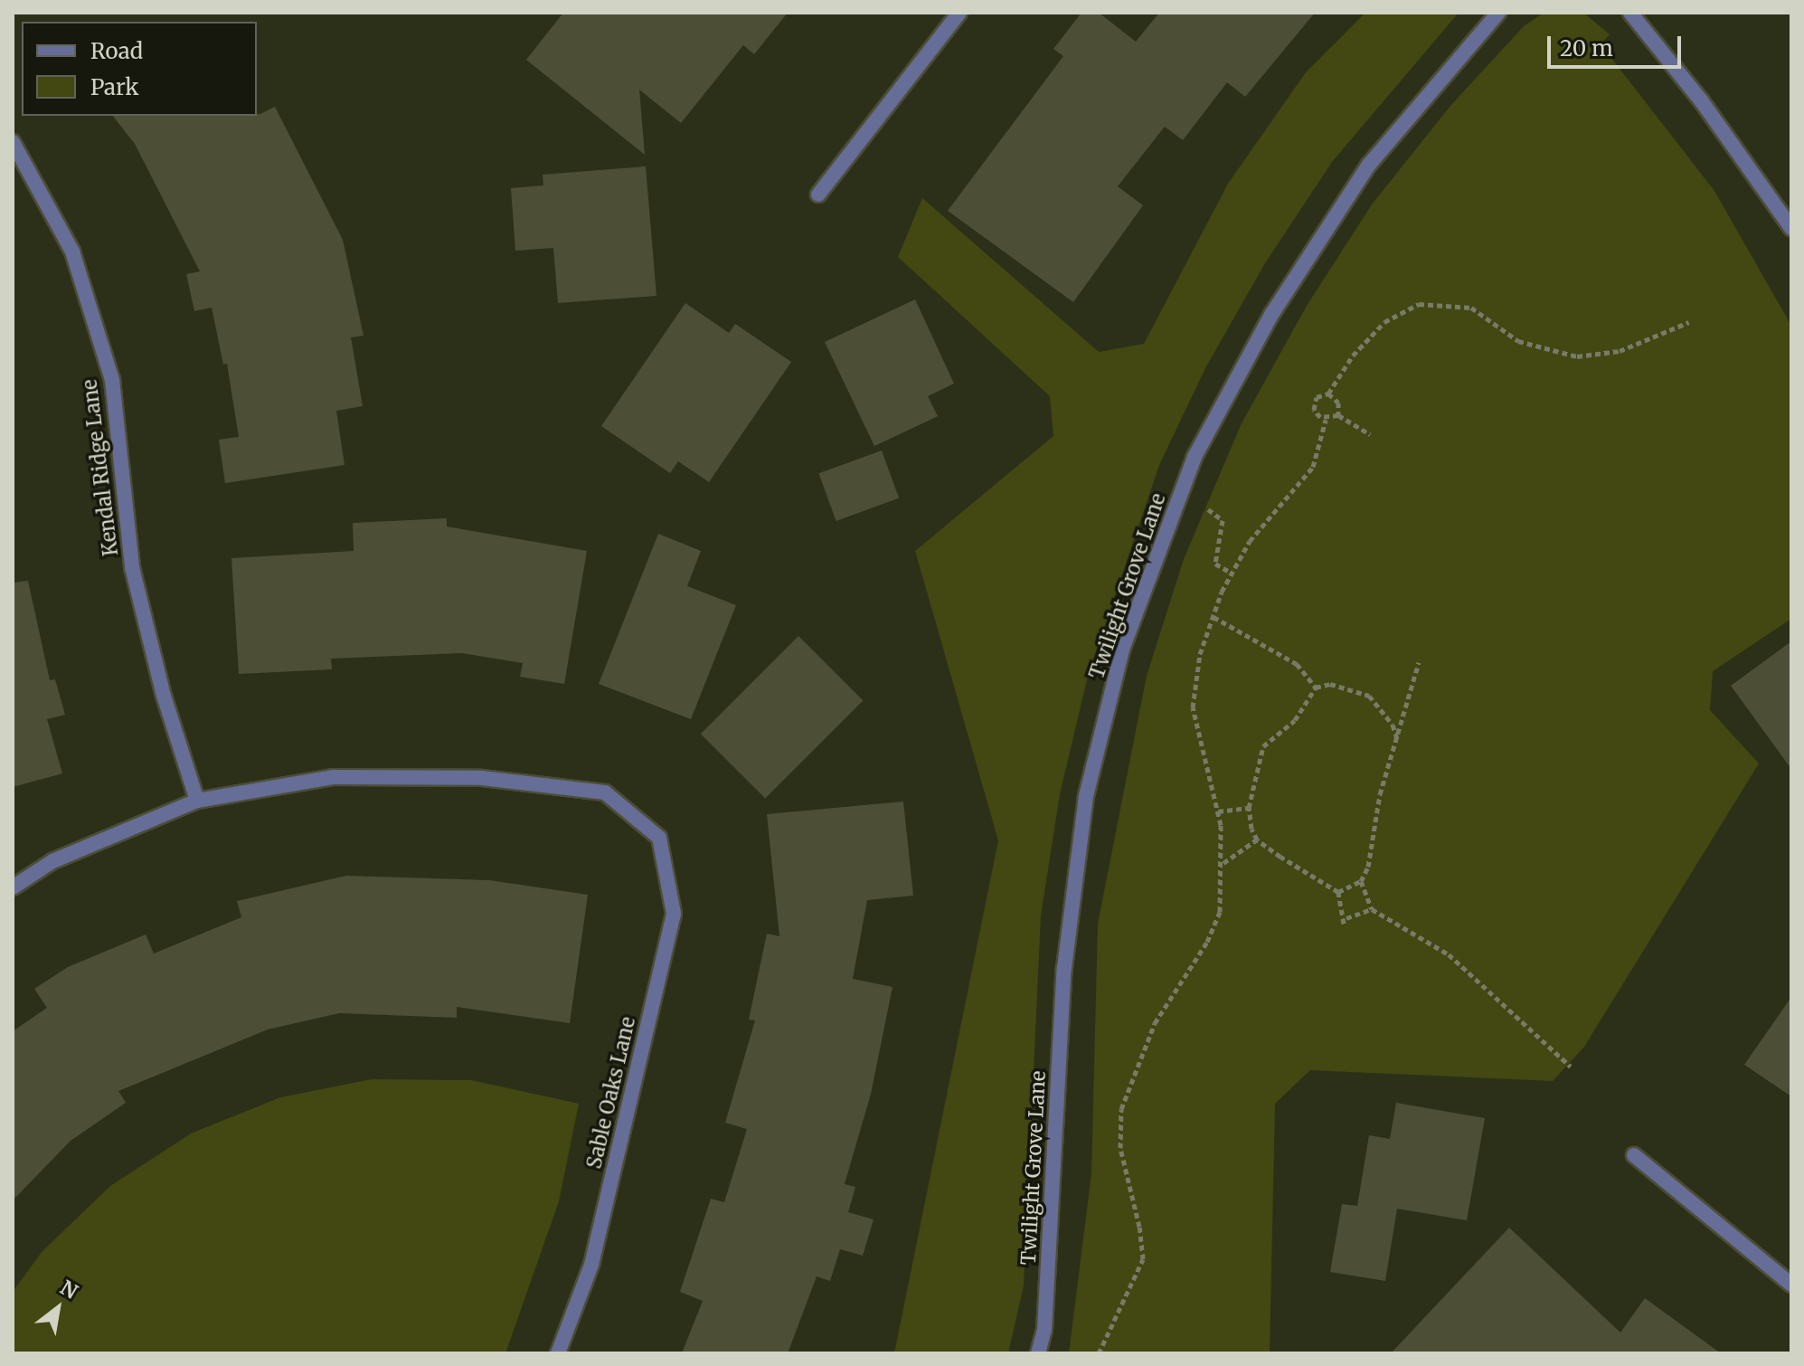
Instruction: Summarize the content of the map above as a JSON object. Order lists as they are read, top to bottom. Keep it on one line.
{"streets":{"street":["Kendal Ridge Lane","Twilight Grove Lane","Sable Oaks Lane"]},"crossings":[["Kendal Ridge Lane","Sable Oaks Lane"]],"legend":["Road","Park"],"scale_bar":"20 m","north":"top right"}
